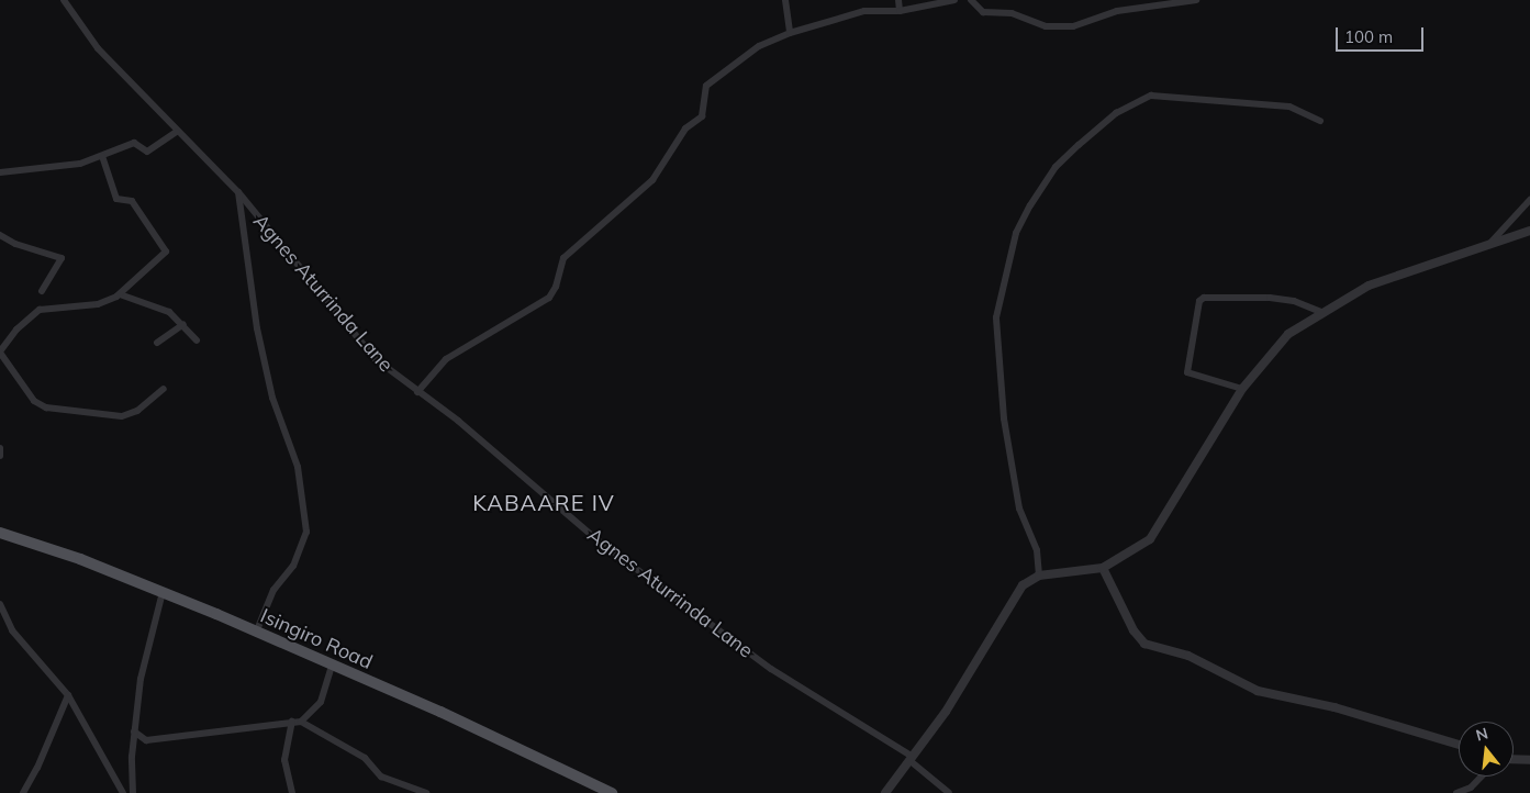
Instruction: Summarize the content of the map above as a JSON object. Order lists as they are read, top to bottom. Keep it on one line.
{"streets":{"main road":["Isingiro Road"],"street":["Agnes Aturrinda Lane"]},"districts":["KABAARE IV"],"scale_bar":"100 m","north":"top"}
